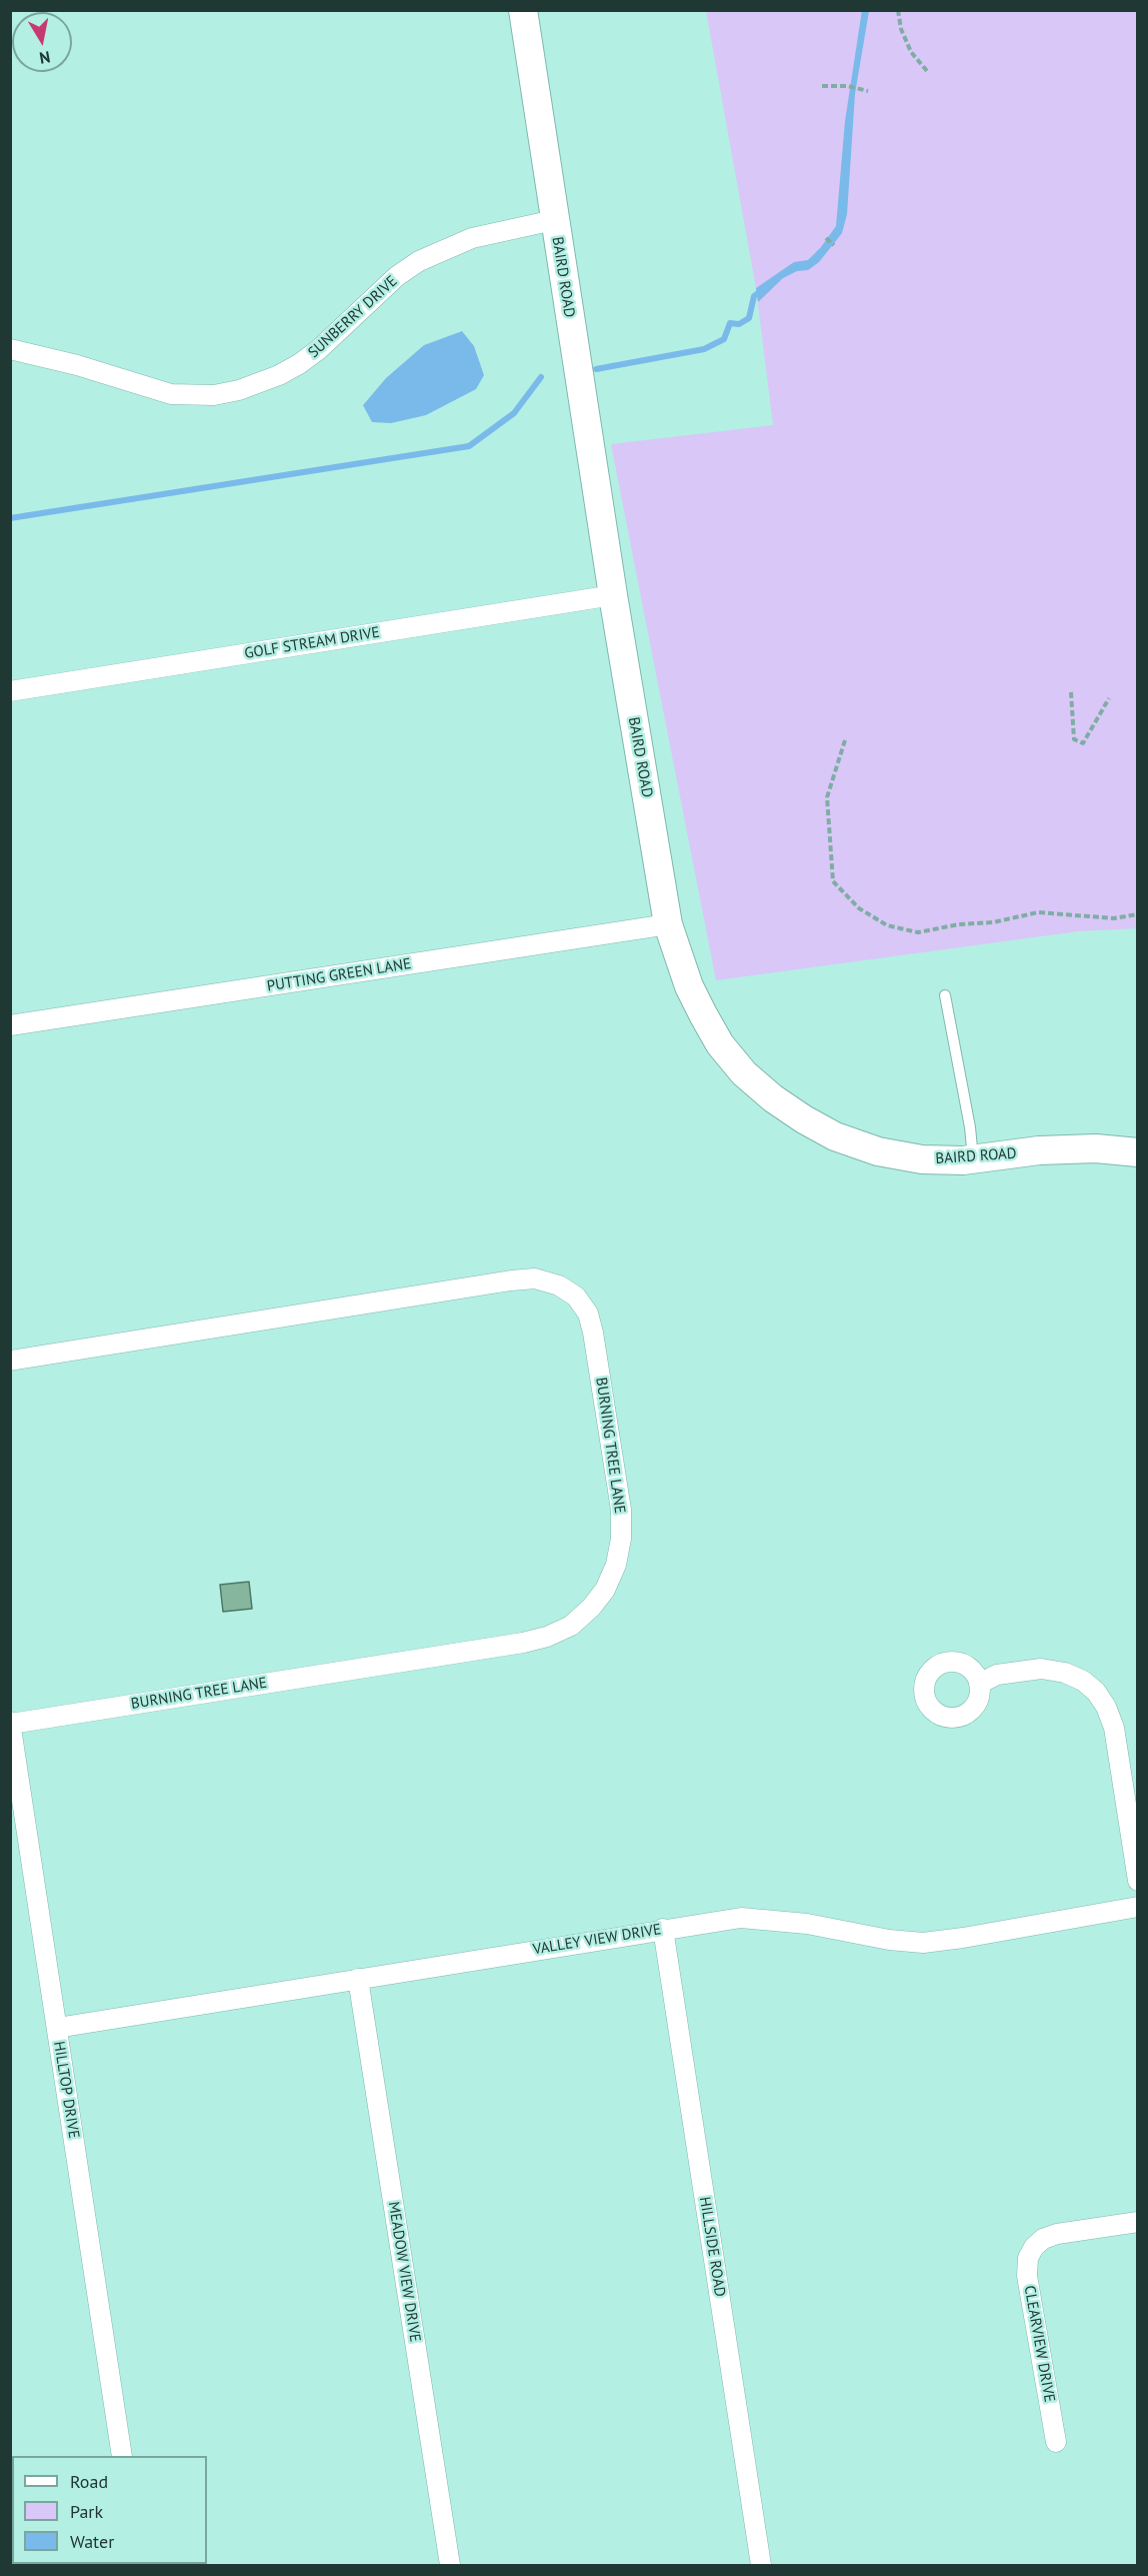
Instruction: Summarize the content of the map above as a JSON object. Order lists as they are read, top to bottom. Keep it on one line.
{"streets":{"street":["BAIRD ROAD","SUNBERRY DRIVE","GOLF STREAM DRIVE","PUTTING GREEN LANE","BURNING TREE LANE","VALLEY VIEW DRIVE","HILLTOP DRIVE","HILLSIDE ROAD","MEADOW VIEW DRIVE","CLEARVIEW DRIVE"]},"crossings":[["BAIRD ROAD","SUNBERRY DRIVE"],["BAIRD ROAD","GOLF STREAM DRIVE"],["BAIRD ROAD","PUTTING GREEN LANE"],["BURNING TREE LANE","HILLTOP DRIVE"],["VALLEY VIEW DRIVE","HILLTOP DRIVE"],["VALLEY VIEW DRIVE","HILLSIDE ROAD"],["VALLEY VIEW DRIVE","MEADOW VIEW DRIVE"]],"legend":["Road","Park","Water"],"north":"bottom"}
